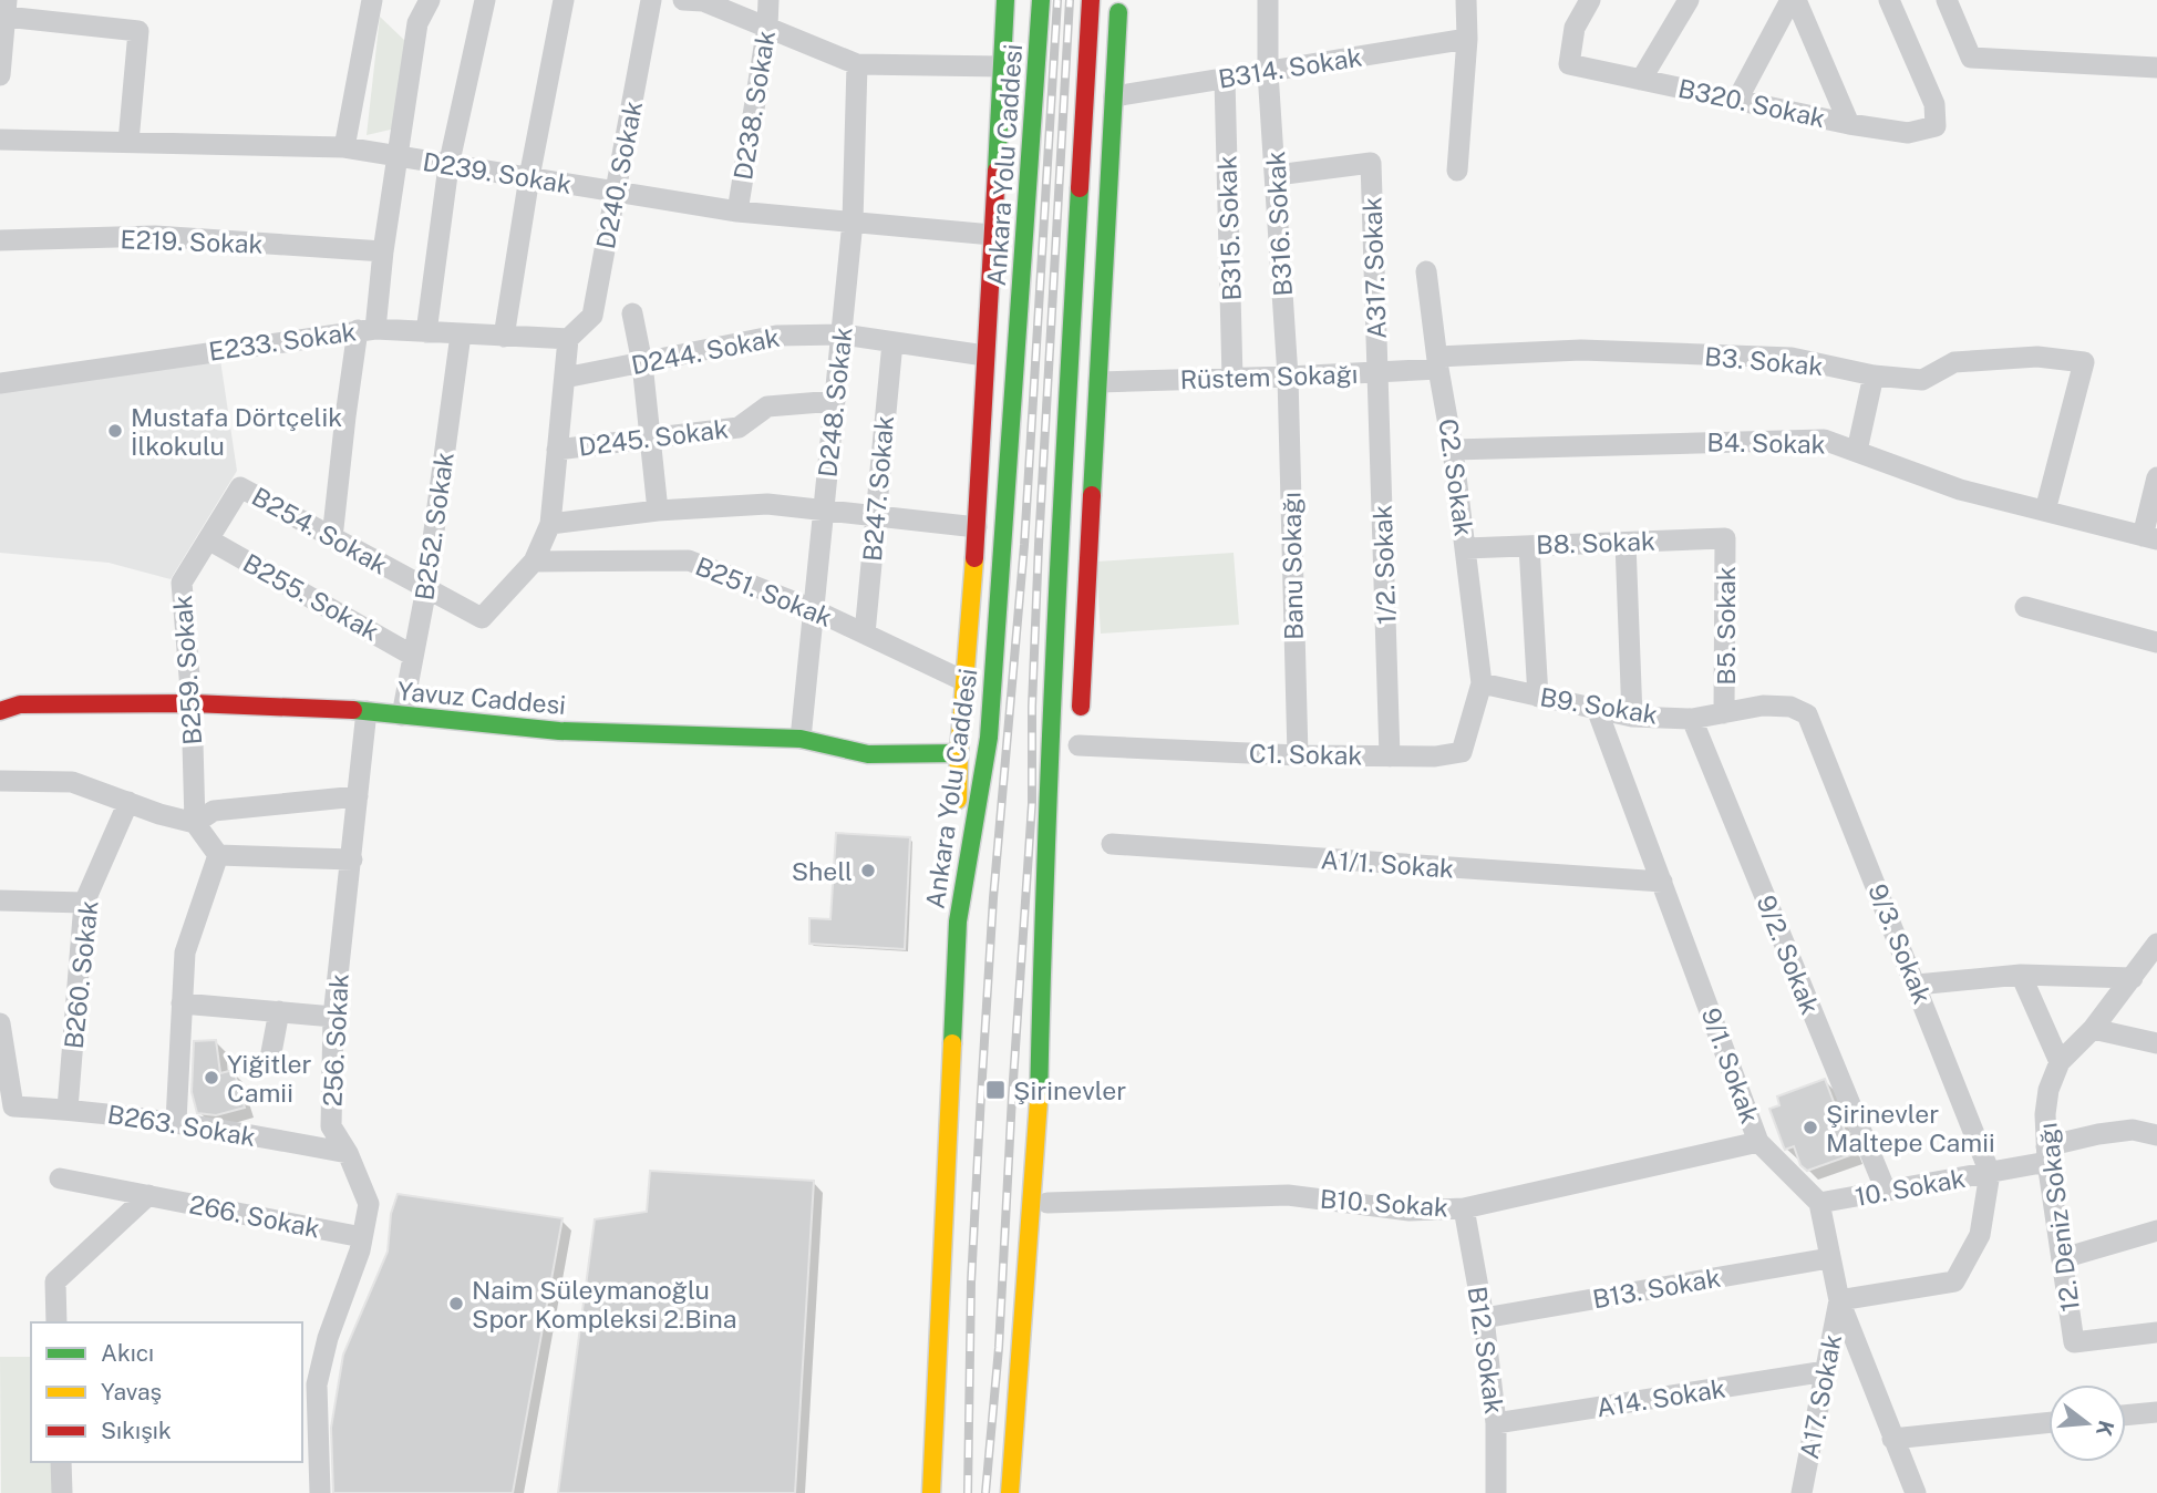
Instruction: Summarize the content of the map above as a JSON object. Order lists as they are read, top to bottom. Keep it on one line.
{"streets":{"main road":["Ankara Yolu Caddesi","Yavuz Caddesi"],"street":["B314. Sokak","B320. Sokak","D238. Sokak","D239. Sokak","D240. Sokak","B316. Sokak","B315. Sokak","E219. Sokak","A317. Sokak","E233. Sokak","D244. Sokak","B3. Sokak","Rüstem Sokağı","D248. Sokak","D245. Sokak","B4. Sokak","C2. Sokak","B247. Sokak","B252. Sokak","B254. Sokak","B8. Sokak","1/2. Sokak","Banu Sokağı","B251. Sokak","B255. Sokak","B5. Sokak","B259. Sokak","B9. Sokak","C1. Sokak","A1/1. Sokak","9/3. Sokak","9/2. Sokak","B260. Sokak","256. Sokak","9/1. Sokak","B263. Sokak","10. Sokak","B10. Sokak","266. Sokak","12. Deniz Sokağı","B13. Sokak","B12. Sokak","A17. Sokak","A14. Sokak"]},"crossings":[["B314. Sokak","B316. Sokak"],["B314. Sokak","B315. Sokak"],["D238. Sokak","D239. Sokak"],["D239. Sokak","D240. Sokak"],["D239. Sokak","D248. Sokak"],["D240. Sokak","E233. Sokak"],["B316. Sokak","A317. Sokak"],["B316. Sokak","Rüstem Sokağı"],["B316. Sokak","Banu Sokağı"],["B315. Sokak","Rüstem Sokağı"],["A317. Sokak","Rüstem Sokağı"],["A317. Sokak","1/2. Sokak"],["E233. Sokak","B252. Sokak"],["D244. Sokak","D248. Sokak"],["D244. Sokak","B247. Sokak"],["B3. Sokak","Rüstem Sokağı"],["B3. Sokak","B4. Sokak"],["B3. Sokak","C2. Sokak"],["Rüstem Sokağı","C2. Sokak"],["Rüstem Sokağı","1/2. Sokak"],["Rüstem Sokağı","Banu Sokağı"],["D248. Sokak","D245. Sokak"],["D248. Sokak","B251. Sokak"],["D248. Sokak","Yavuz Caddesi"],["B4. Sokak","C2. Sokak"],["C2. Sokak","B8. Sokak"],["C2. Sokak","B9. Sokak"],["C2. Sokak","C1. Sokak"],["B247. Sokak","B251. Sokak"],["B252. Sokak","B254. Sokak"],["B252. Sokak","B255. Sokak"],["B252. Sokak","Yavuz Caddesi"],["B254. Sokak","B251. Sokak"],["B254. Sokak","B259. Sokak"],["B8. Sokak","B5. Sokak"],["1/2. Sokak","C1. Sokak"],["Banu Sokağı","C1. Sokak"],["B255. Sokak","B259. Sokak"],["B5. Sokak","B9. Sokak"],["B259. Sokak","Yavuz Caddesi"],["Yavuz Caddesi","256. Sokak"],["B9. Sokak","C1. Sokak"],["B9. Sokak","9/3. Sokak"],["B9. Sokak","9/2. Sokak"],["B9. Sokak","9/1. Sokak"],["A1/1. Sokak","9/1. Sokak"],["9/3. Sokak","10. Sokak"],["9/2. Sokak","10. Sokak"],["B260. Sokak","B263. Sokak"],["256. Sokak","B263. Sokak"],["256. Sokak","266. Sokak"],["9/1. Sokak","10. Sokak"],["9/1. Sokak","B10. Sokak"],["10. Sokak","12. Deniz Sokağı"],["B10. Sokak","B12. Sokak"],["B13. Sokak","B12. Sokak"],["B12. Sokak","A14. Sokak"],["A17. Sokak","A14. Sokak"]],"places":{"other":["Mustafa Dörtçelik İlkokulu","Shell","Yiğitler Camii","Şirinevler Maltepe Camii","Naim Süleymanoğlu Spor Kompleksi 2.Bina"],"transit":["Şirinevler"]},"legend":["Akıcı","Yavaş","Sıkışık"],"north":"right"}
